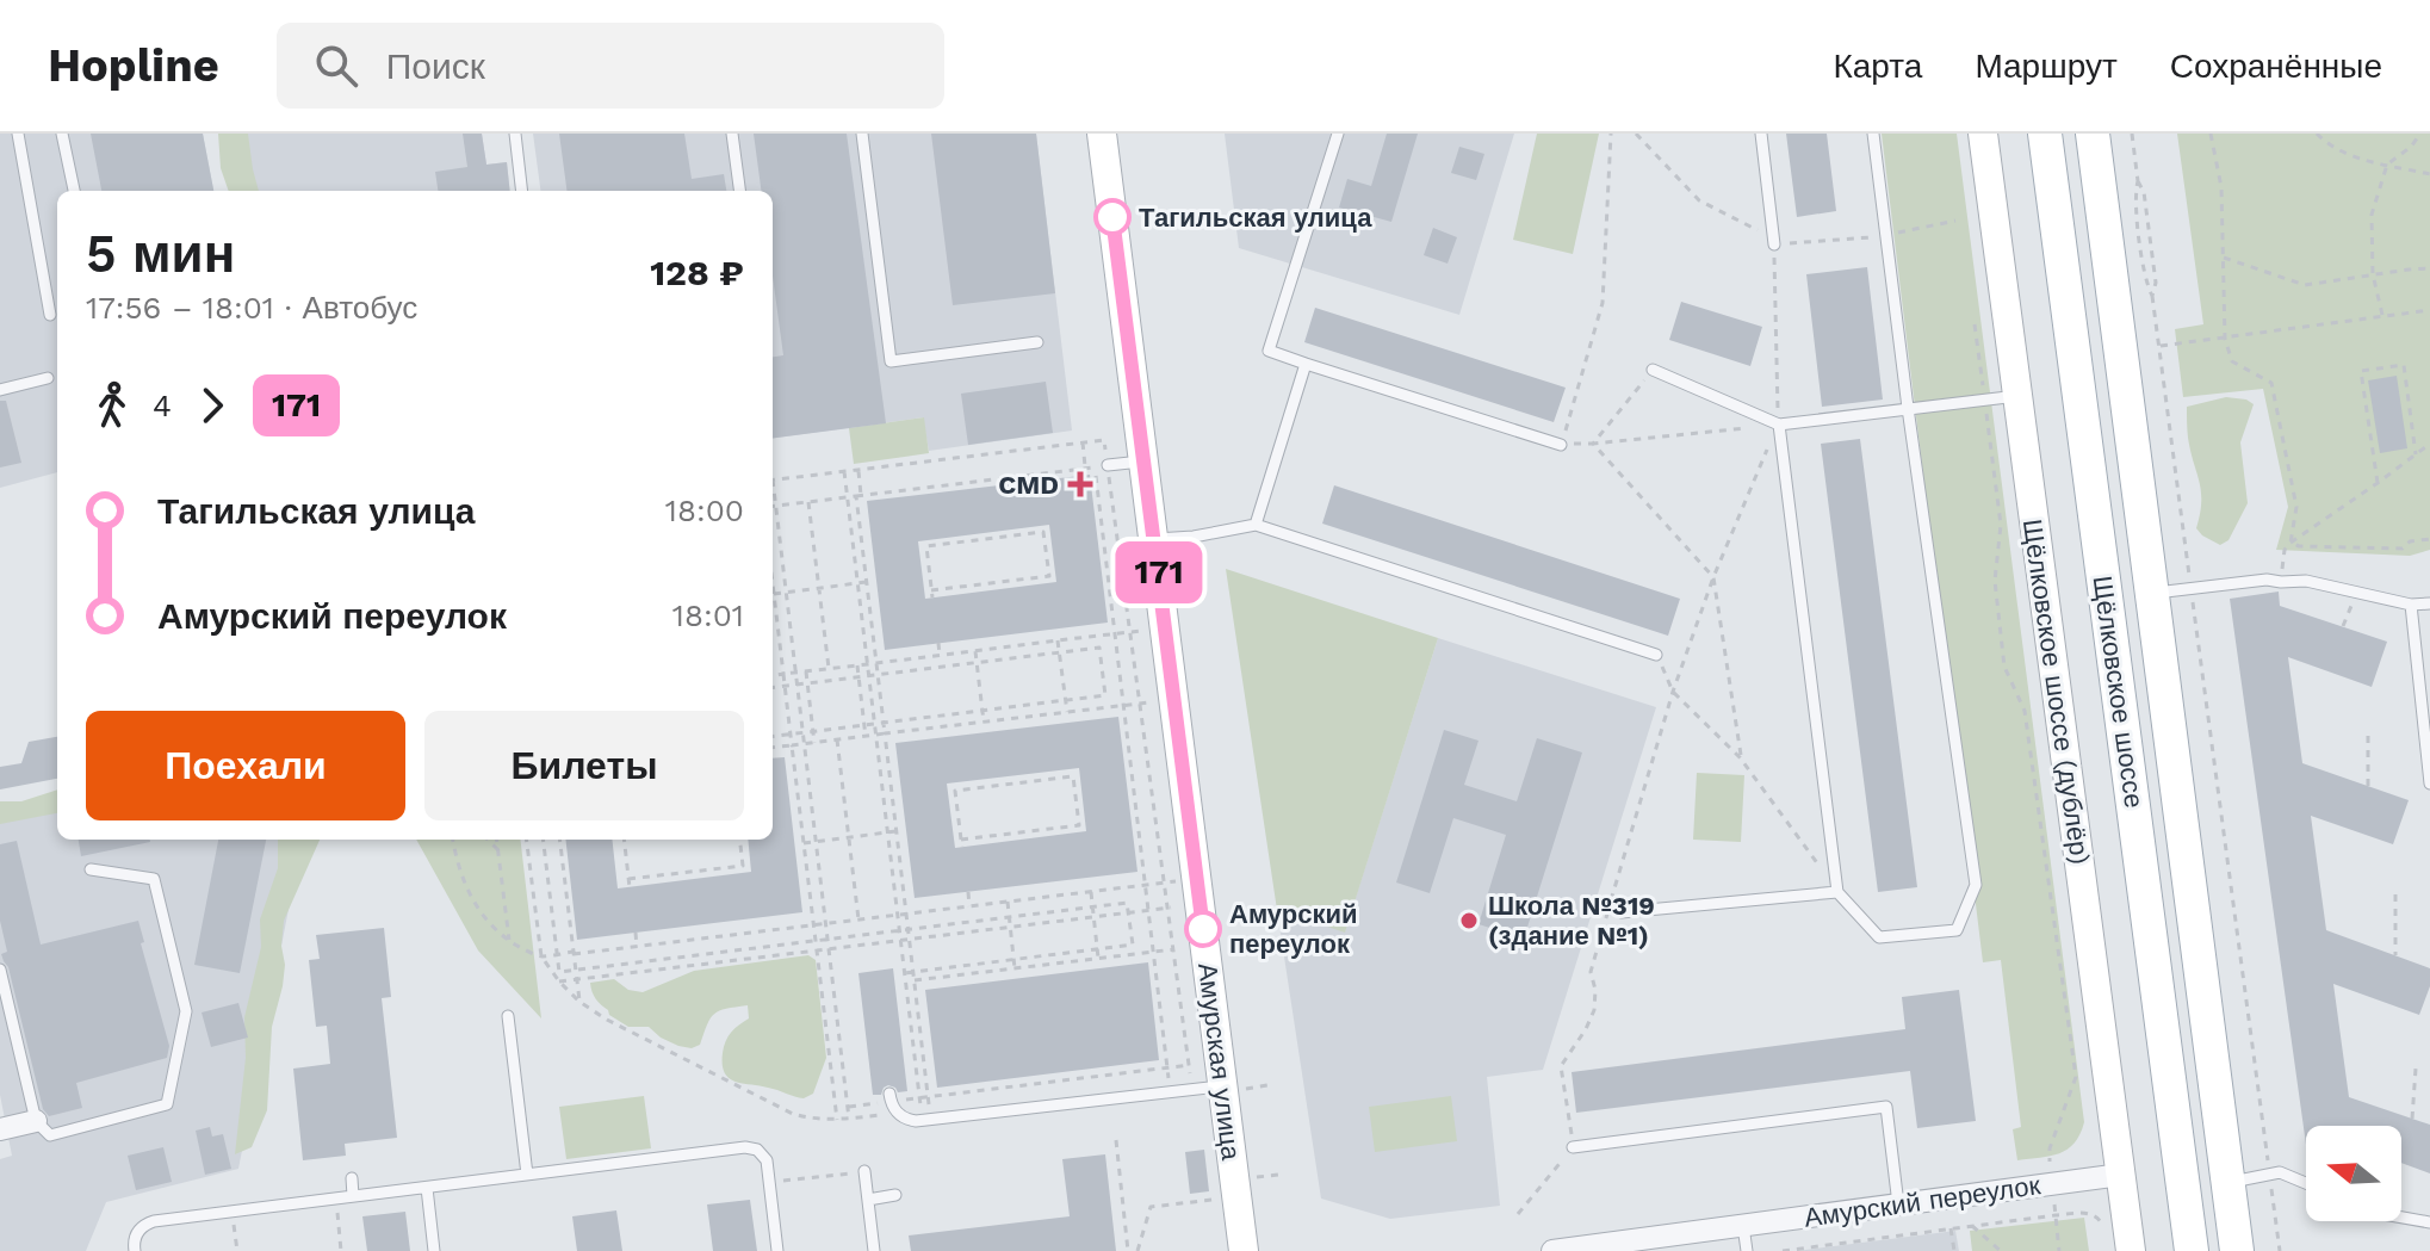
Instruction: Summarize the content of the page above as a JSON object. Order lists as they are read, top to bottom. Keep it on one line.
{"streets":{"main road":["Щёлковское шоссе"],"street":["Щёлковское шоссе (дублёр)","Амурская улица","Амурский переулок"]},"crossings":[["Щёлковское шоссе (дублёр)","Амурский переулок"]],"places":{"other":["Тагильская улица","Школа №319 (здание №1)","Амурский переулок"],"health":["CMD"]},"lines":["bus line 171"],"north":"left","page":{"header":"Hopline","search":"Поиск","nav":["Карта","Маршрут","Сохранённые"],"on_map":"171","heading":["5 мин","17:56 – 18:01 · Автобус","128 ₽"],"legs":["4","171"],"list":[{"name":"Тагильская улица","value":"18:00"},{"name":"Амурский переулок","value":"18:01"}],"buttons":["Поехали","Билеты"]}}
